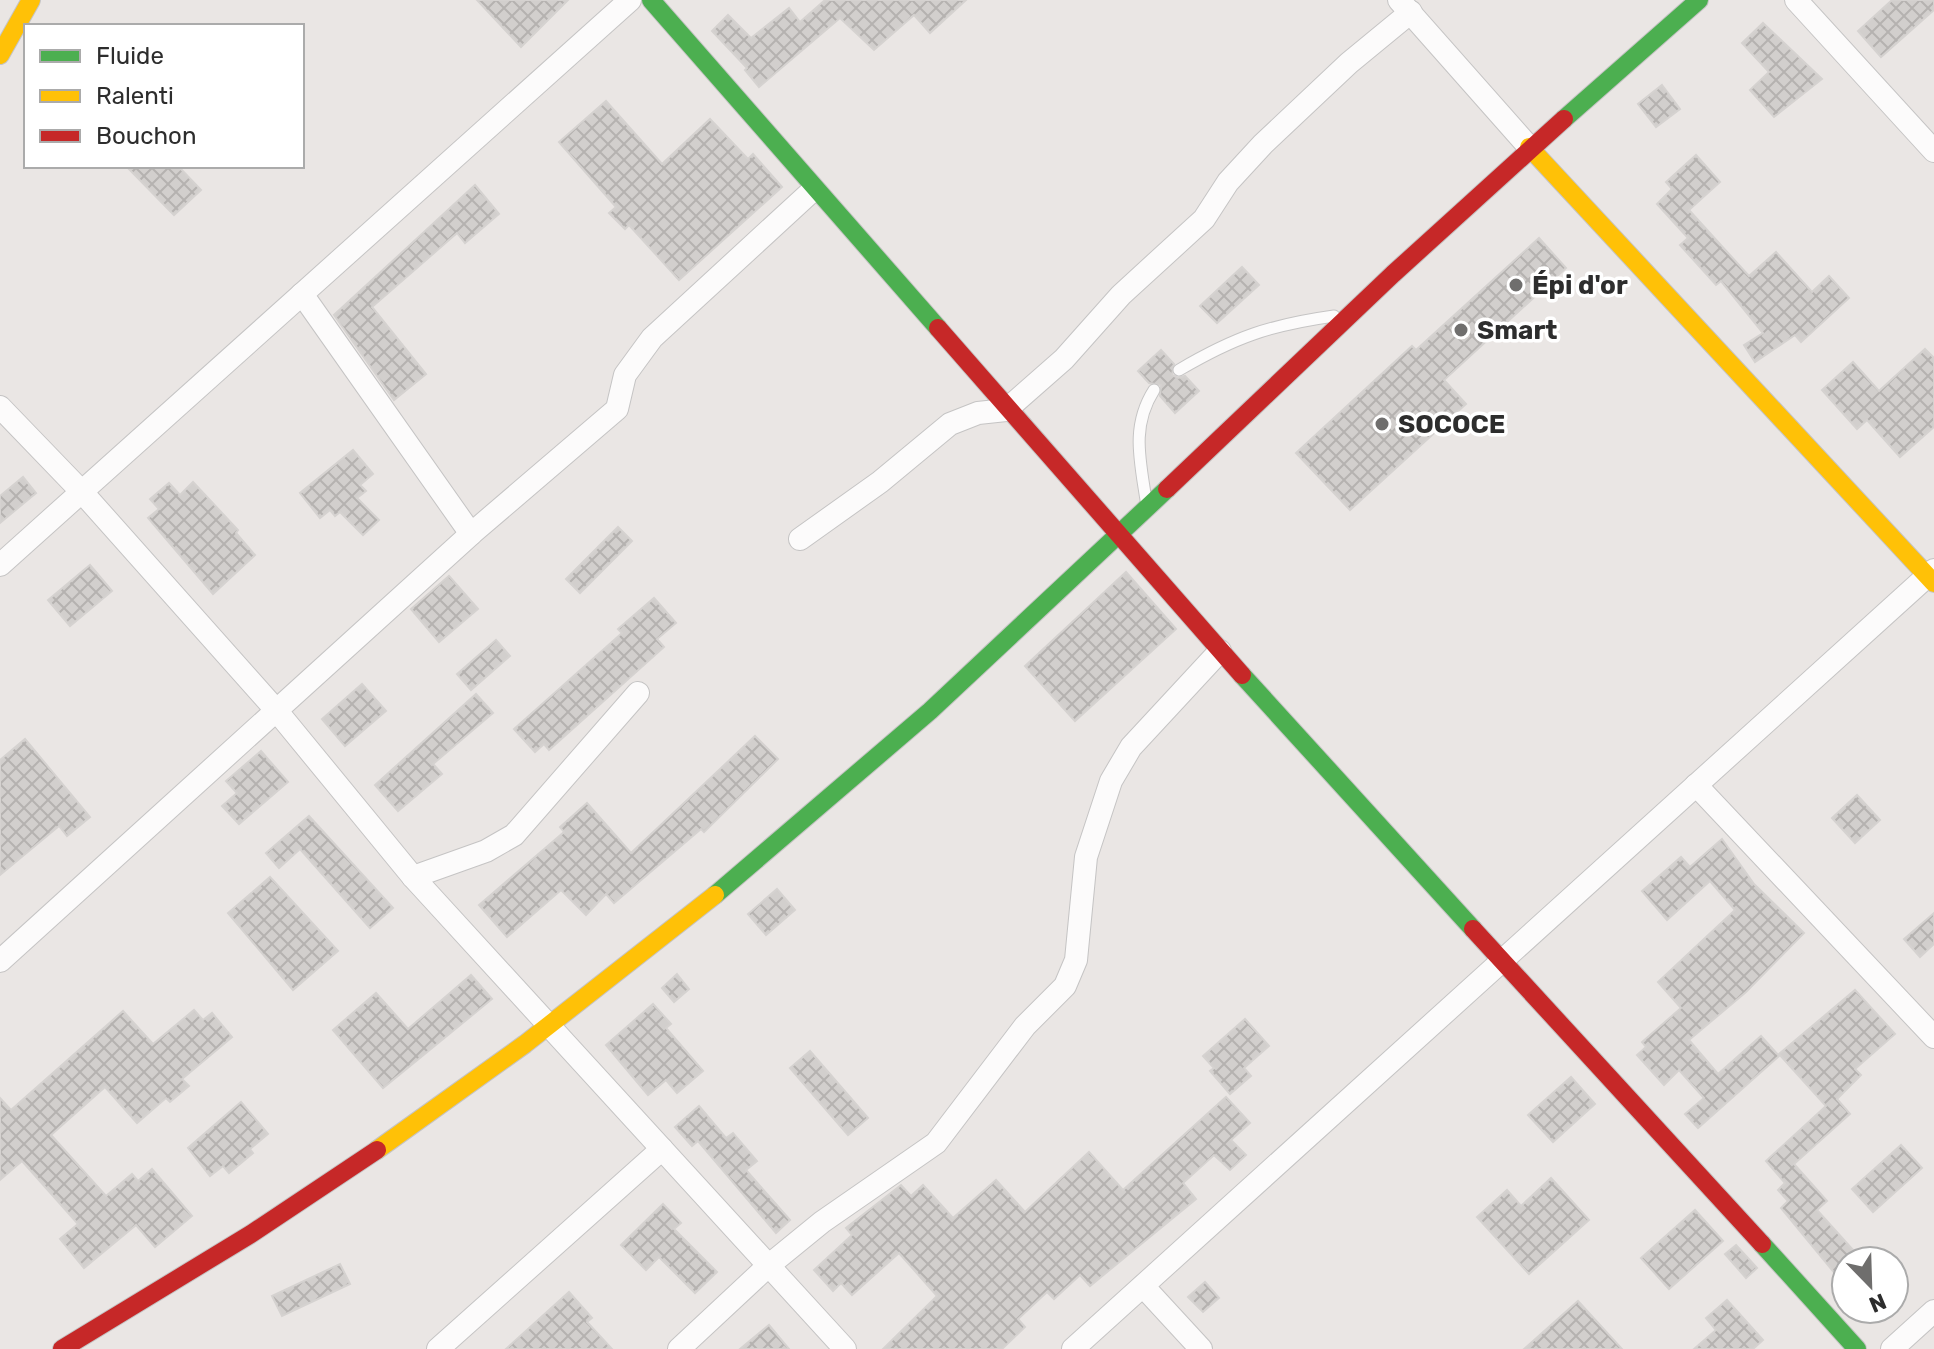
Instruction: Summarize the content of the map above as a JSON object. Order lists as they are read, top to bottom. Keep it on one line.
{"places":["Épi d'or","Smart","SOCOCE"],"legend":["Fluide","Ralenti","Bouchon"],"north":"bottom right"}
